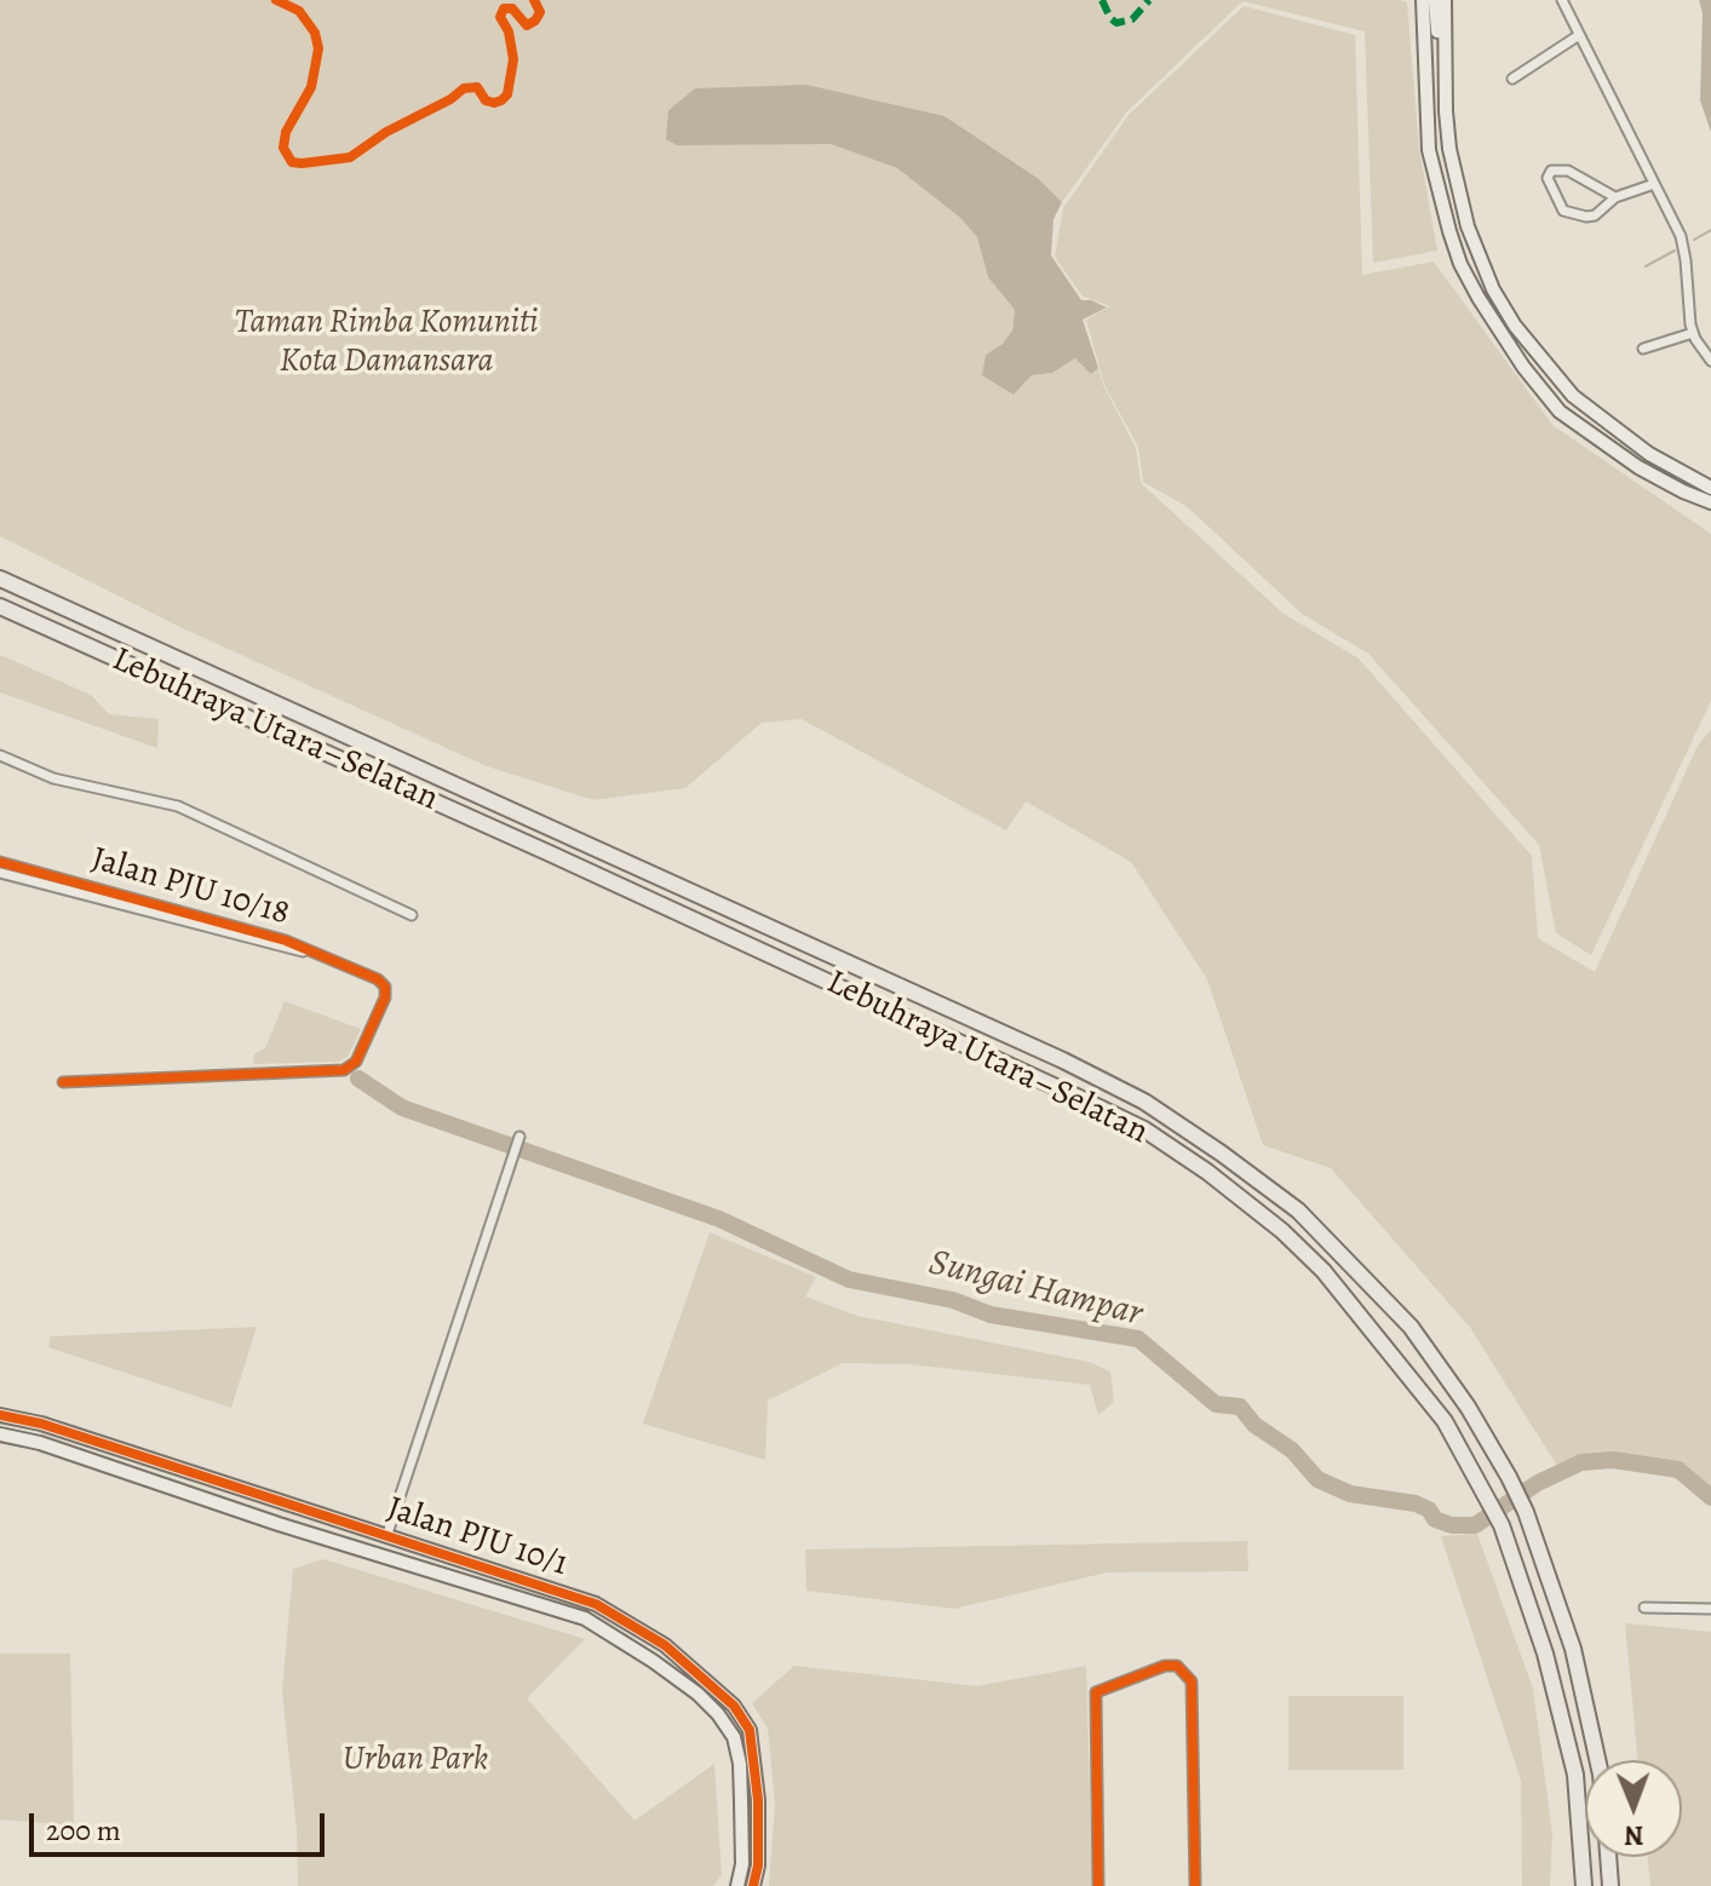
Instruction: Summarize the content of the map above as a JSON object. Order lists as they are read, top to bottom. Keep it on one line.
{"streets":{"highway":["Lebuhraya Utara–Selatan"],"street":["Jalan PJU 10/18","Jalan PJU 10/1"]},"water":["Sungai Hampar"],"parks":["Taman Rimba Komuniti Kota Damansara","Urban Park"],"scale_bar":"200 m","north":"bottom"}
